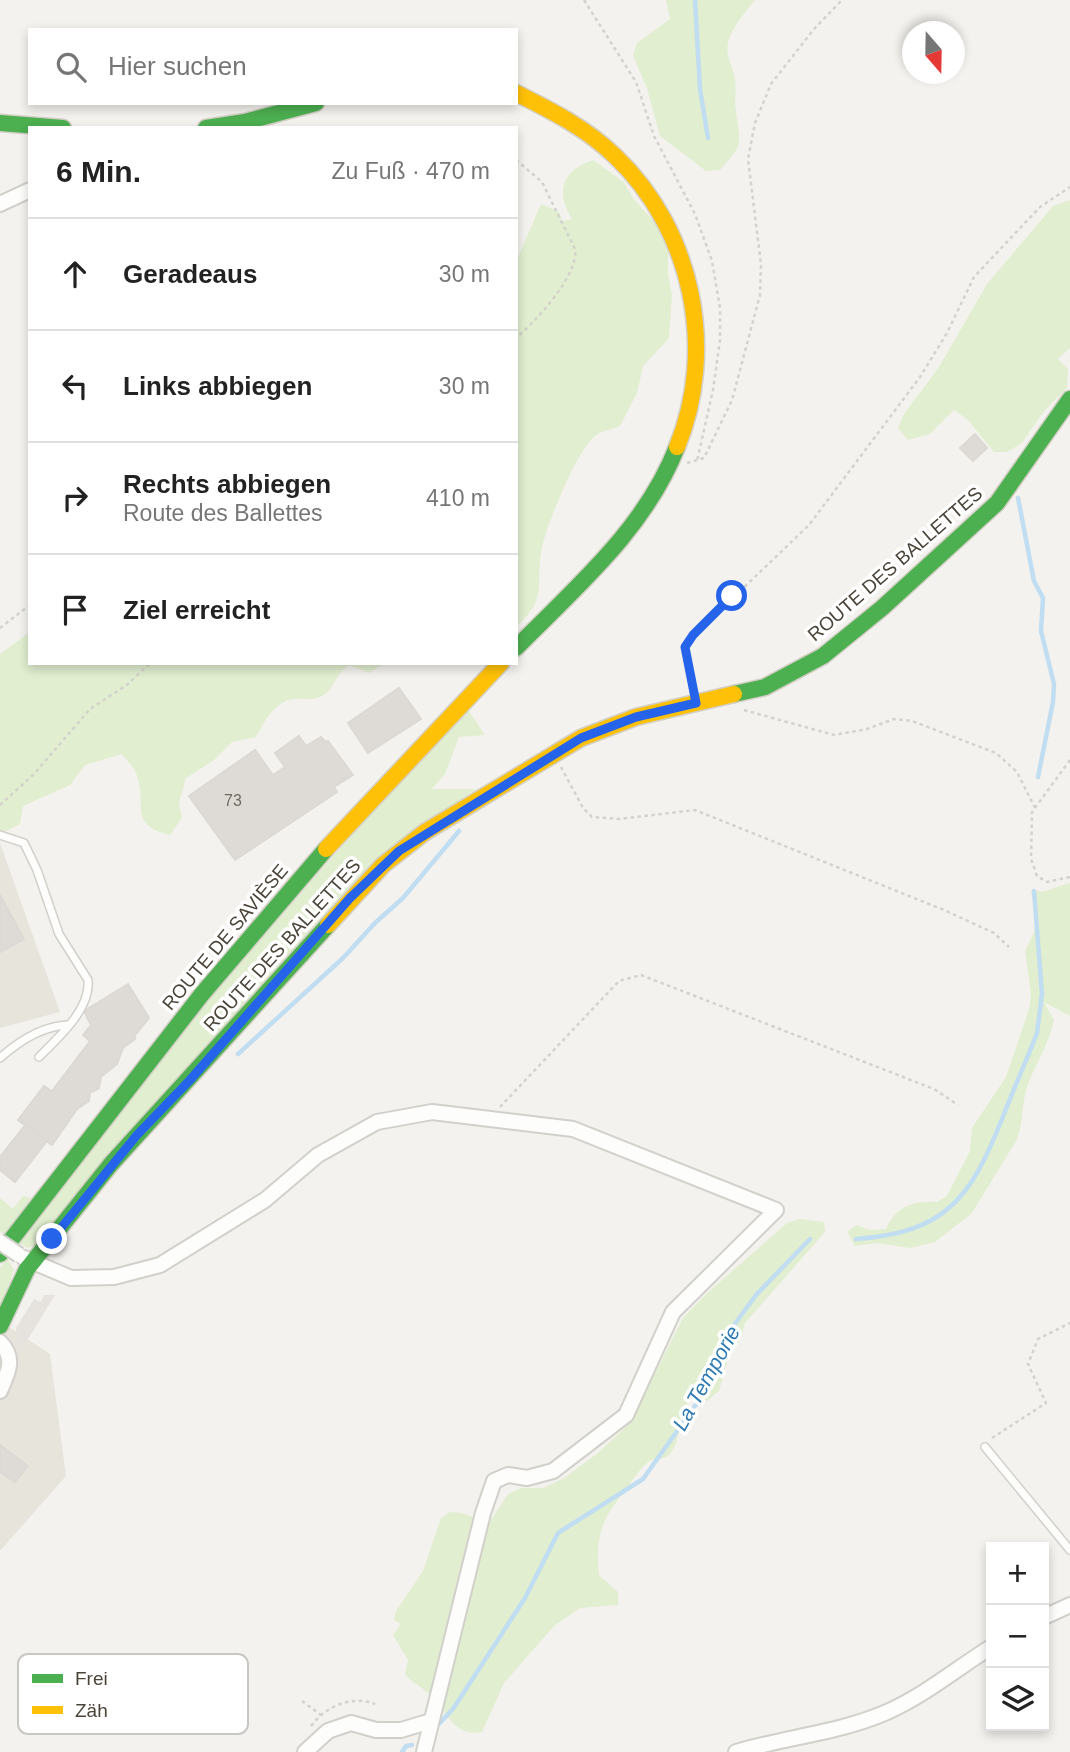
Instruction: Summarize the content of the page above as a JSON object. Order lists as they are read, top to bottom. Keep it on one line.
{"streets":{"street":["ROUTE DES BALLETTES","ROUTE DE SAVIÈSE"]},"water":["La Temporie"],"house_numbers":["73"],"legend":["Frei","Zäh"],"north":"bottom","page":{"search":"Hier suchen","heading":["6 Min.","Zu Fuß · 470 m"],"list":[["Geradeaus","30 m"],["Links abbiegen","30 m"],["Rechts abbiegen","Route des Ballettes","410 m"],"Ziel erreicht"],"map_buttons":["+","−"]}}
